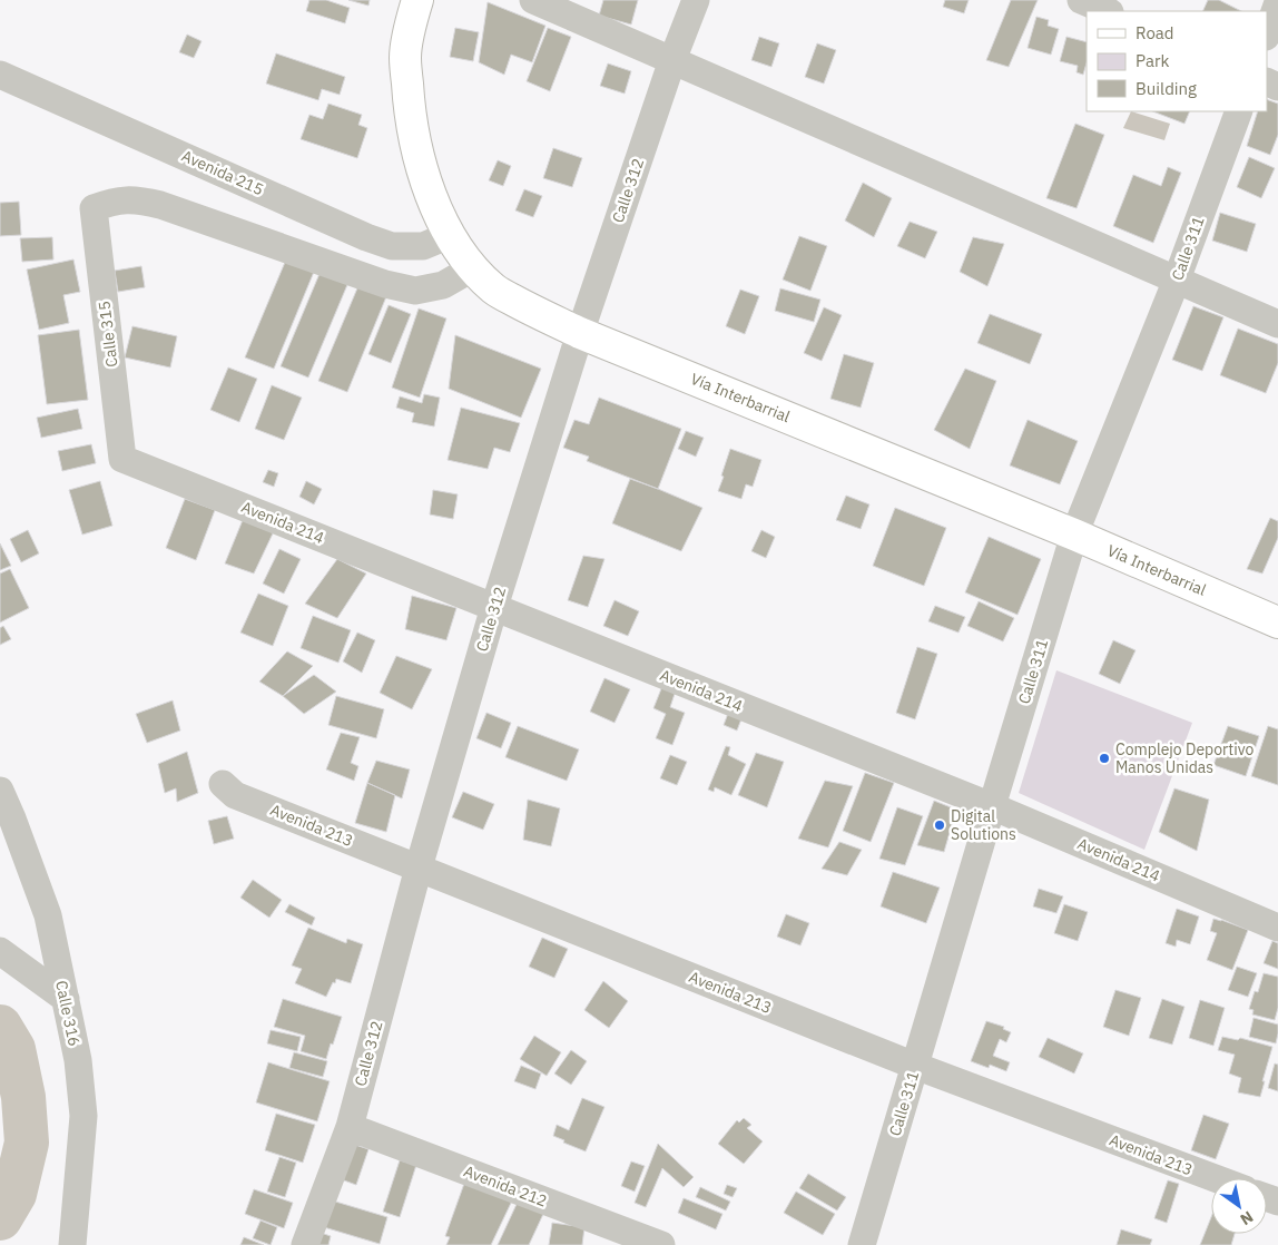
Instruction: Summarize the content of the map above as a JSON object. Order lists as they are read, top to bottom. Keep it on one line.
{"streets":{"main road":["Vía Interbarrial"],"street":["Avenida 215","Calle 312","Calle 311","Calle 315","Avenida 214","Avenida 213","Calle 316","Avenida 212"]},"crossings":[["Avenida 215","Vía Interbarrial"],["Calle 312","Vía Interbarrial"],["Calle 312","Avenida 214"],["Calle 312","Avenida 213"],["Calle 312","Avenida 212"],["Calle 311","Vía Interbarrial"],["Calle 311","Avenida 214"],["Calle 311","Avenida 213"],["Calle 315","Vía Interbarrial"],["Calle 315","Avenida 214"]],"places":["Complejo Deportivo Manos Unidas","Digital Solutions"],"legend":["Road","Park","Building"],"north":"bottom right"}
